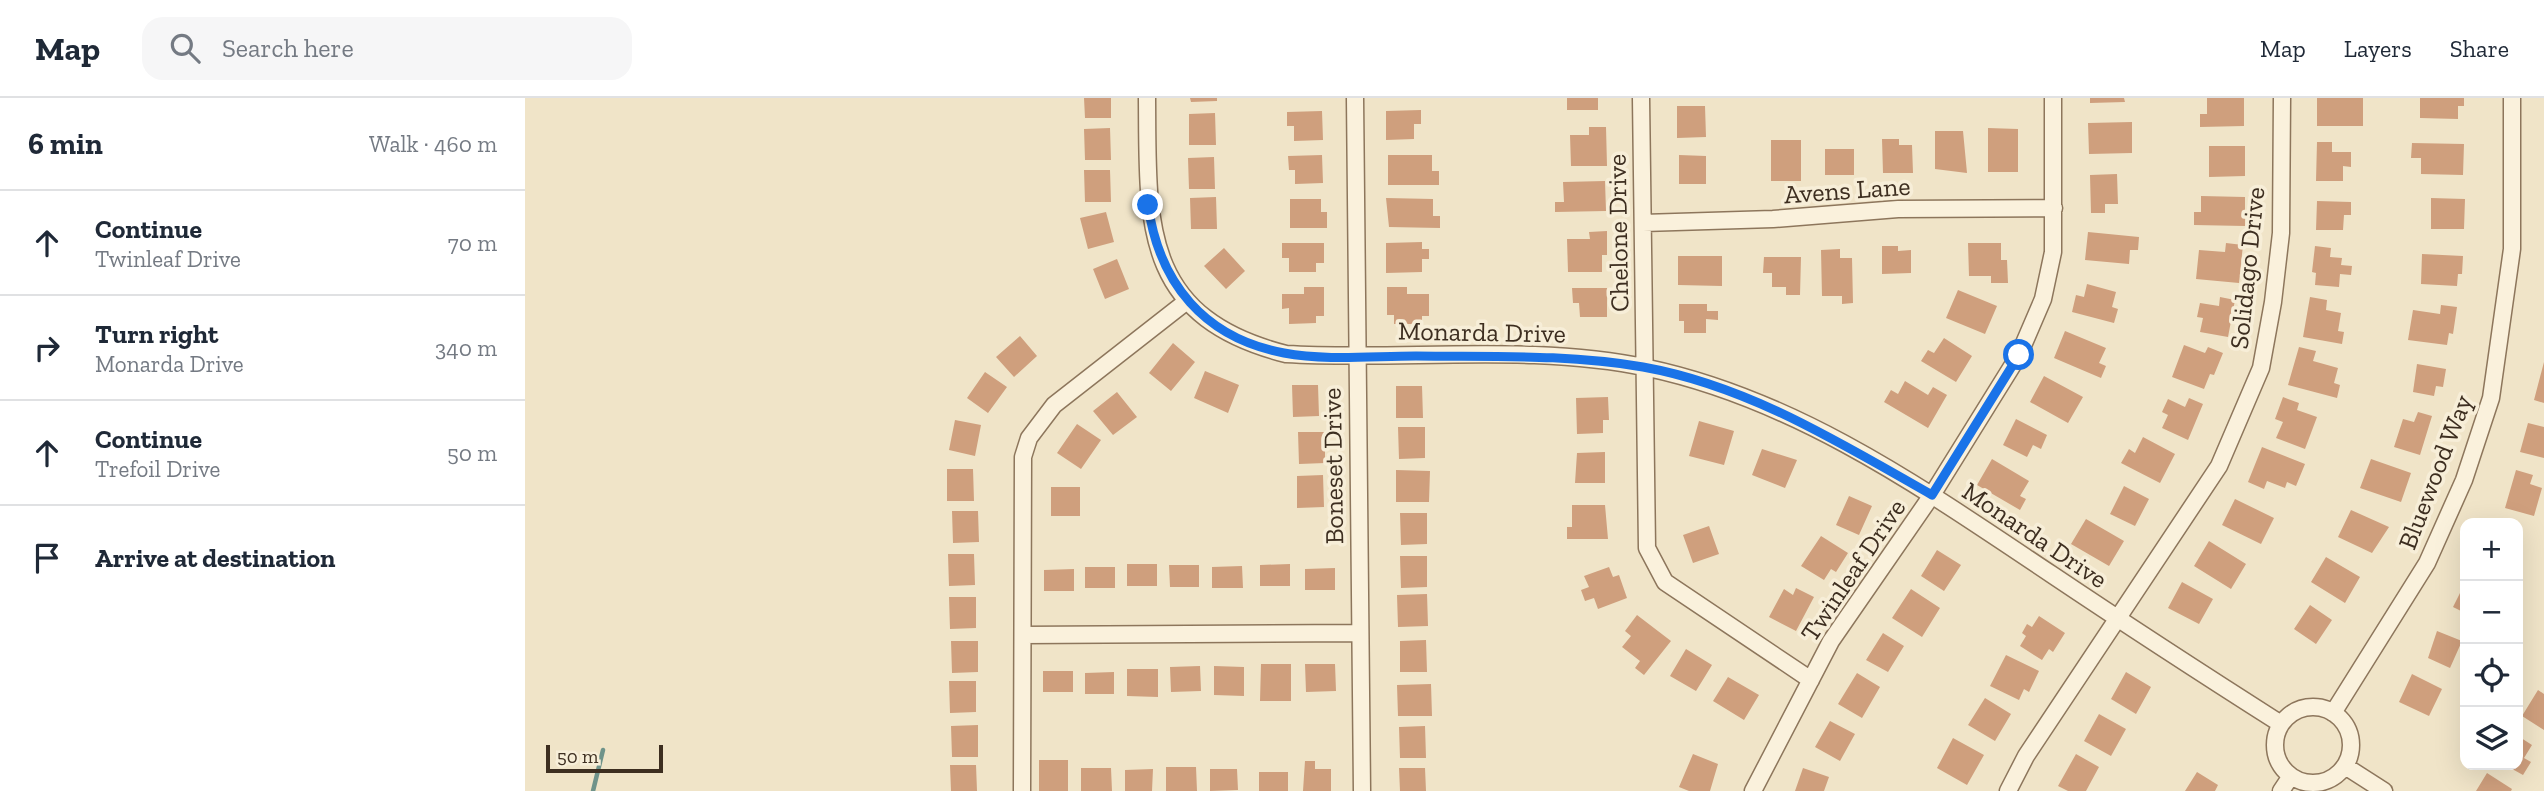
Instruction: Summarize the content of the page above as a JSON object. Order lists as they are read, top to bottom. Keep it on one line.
{"streets":{"street":["Avens Lane","Chelone Drive","Solidago Drive","Monarda Drive","Boneset Drive","Bluewood Way","Twinleaf Drive"]},"crossings":[["Avens Lane","Chelone Drive"],["Avens Lane","Twinleaf Drive"],["Chelone Drive","Monarda Drive"],["Chelone Drive","Twinleaf Drive"],["Solidago Drive","Monarda Drive"],["Monarda Drive","Boneset Drive"],["Monarda Drive","Bluewood Way"],["Monarda Drive","Twinleaf Drive"]],"scale_bar":"50 m","page":{"header":"Map","search":"Search here","nav":["Map","Layers","Share"],"heading":["6 min","Walk · 460 m"],"list":[["Continue","Twinleaf Drive","70 m"],["Turn right","Monarda Drive","340 m"],["Continue","Trefoil Drive","50 m"],"Arrive at destination"],"map_buttons":["+","−"],"scale":"50 m"}}
